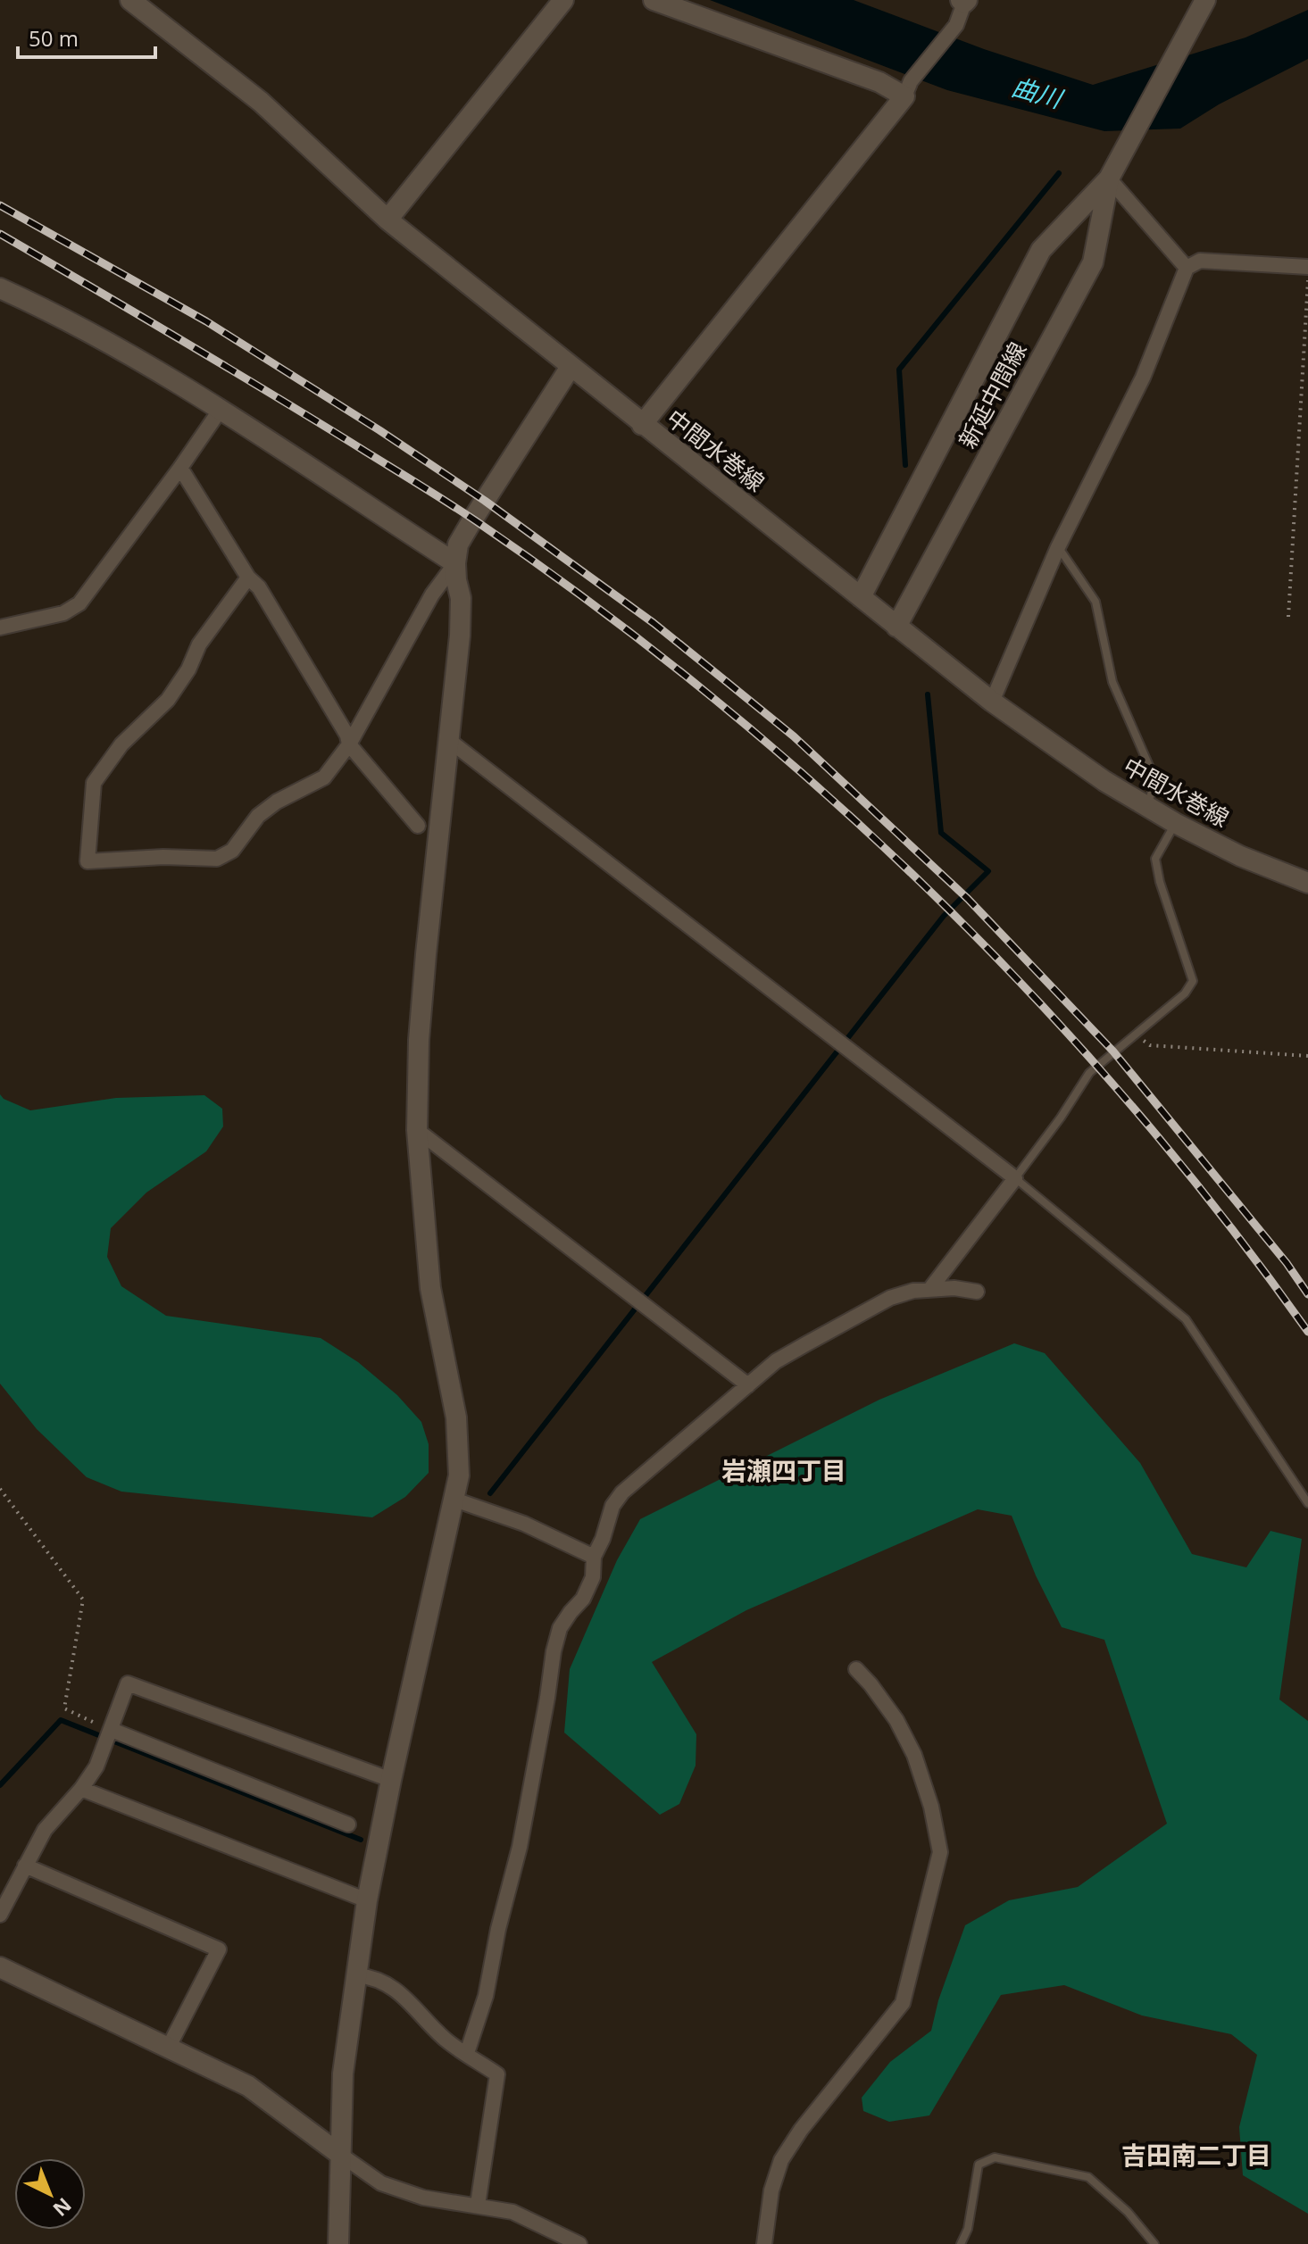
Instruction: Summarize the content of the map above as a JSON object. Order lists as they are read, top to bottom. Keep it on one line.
{"streets":{"street":["新延中間線","中間水巻線"]},"crossings":[["新延中間線","中間水巻線"]],"districts":["岩瀬四丁目","吉田南二丁目"],"water":["曲川"],"scale_bar":"50 m","north":"bottom right"}
